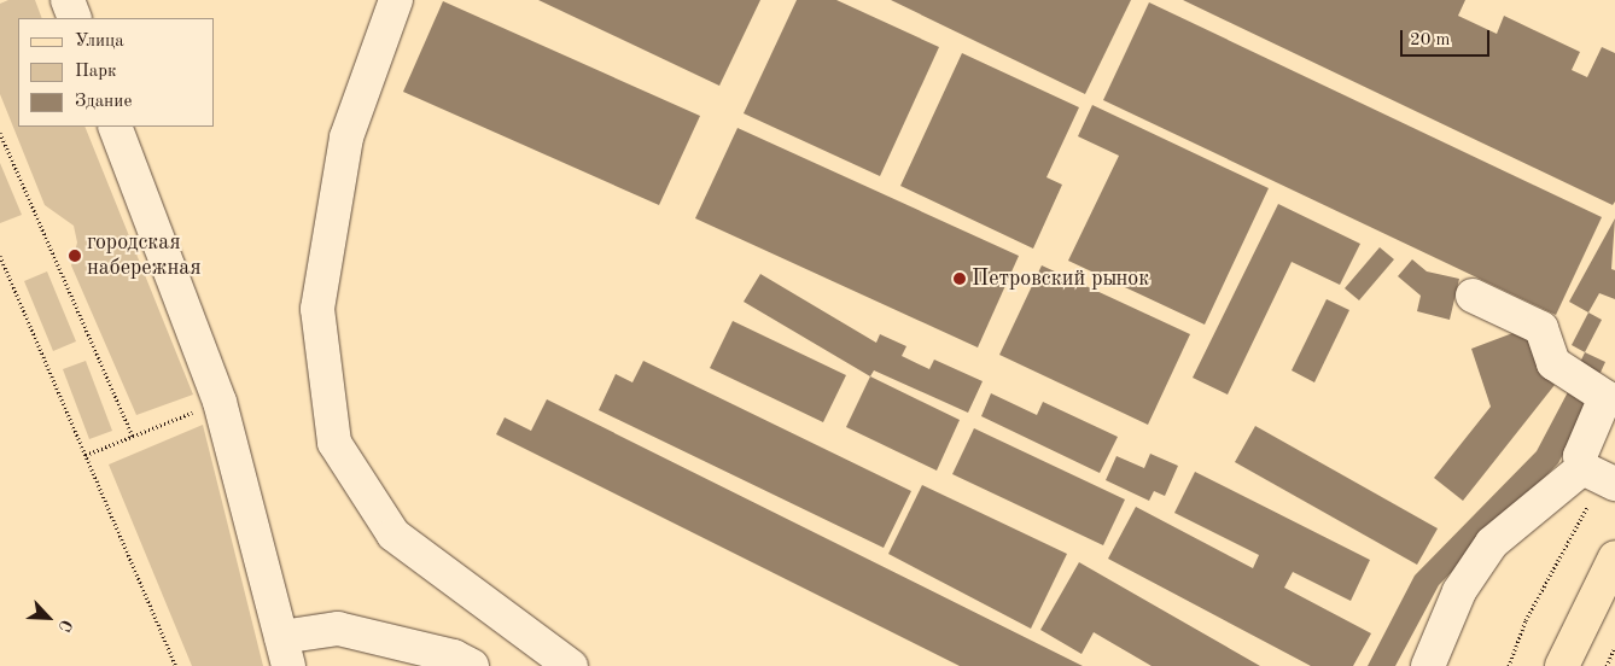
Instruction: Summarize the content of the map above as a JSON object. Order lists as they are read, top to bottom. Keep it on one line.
{"places":["городская набережная","Петровский рынок"],"legend":["Улица","Парк","Здание"],"scale_bar":"20 m","north":"bottom right"}
